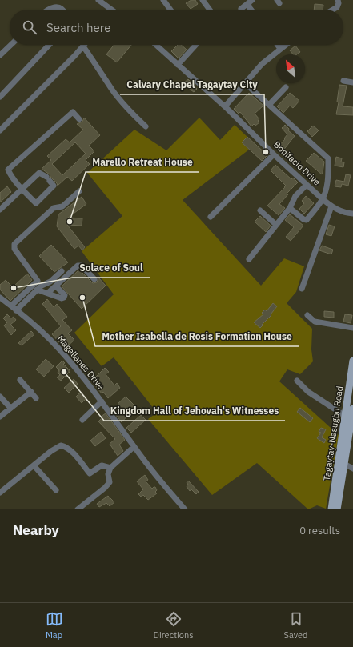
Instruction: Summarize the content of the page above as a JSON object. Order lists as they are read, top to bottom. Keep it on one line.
{"streets":{"main road":["Tagaytay-Nasugbu Road"],"street":["Bonifacio Drive","Magallanes Drive"]},"places":["Calvary Chapel Tagaytay City","Marello Retreat House","Solace of Soul","Mother Isabella de Rosis Formation House","Kingdom Hall of Jehovah's Witnesses"],"north":"top left","page":{"search":"Search here","heading":["Nearby","0 results"],"nav":["Map","Directions","Saved"]}}
